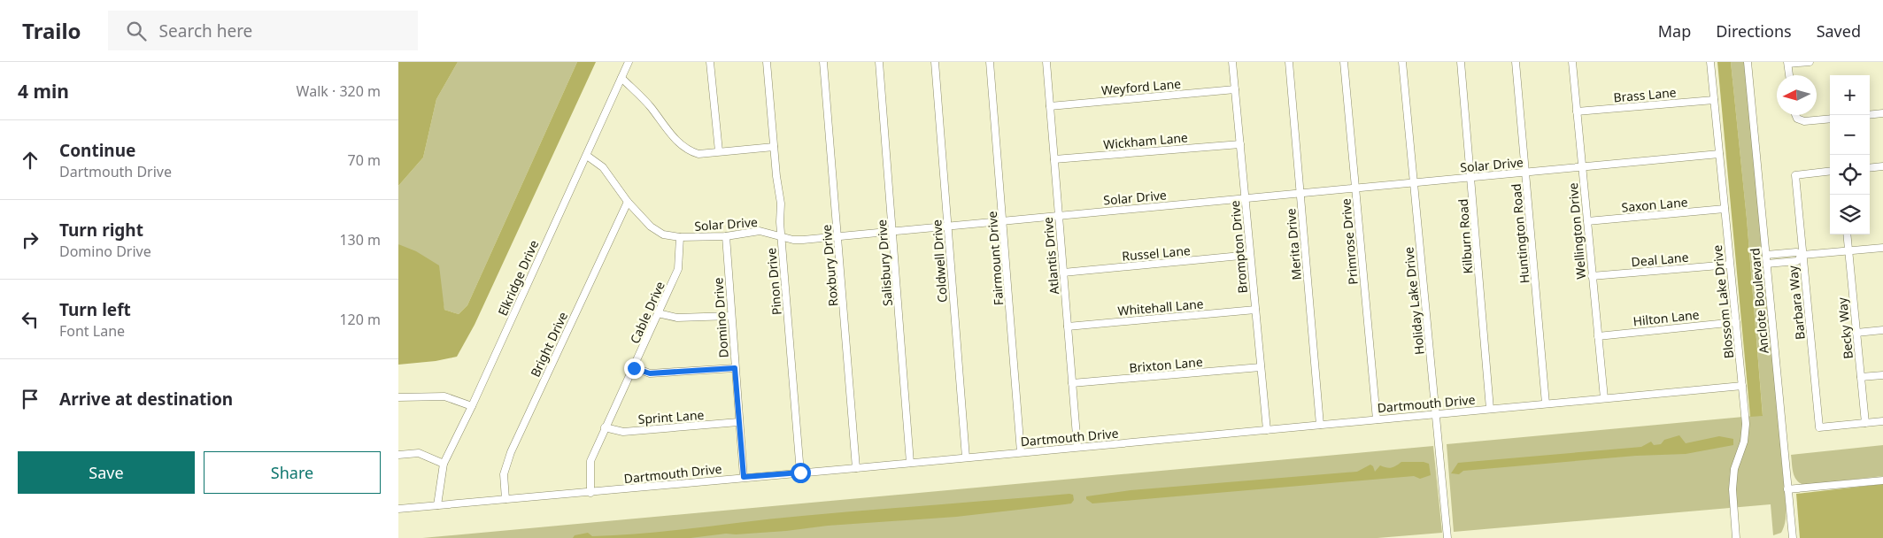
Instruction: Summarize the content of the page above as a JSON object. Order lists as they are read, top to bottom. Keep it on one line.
{"streets":{"street":["Weyford Lane","Brass Lane","Wickham Lane","Solar Drive","Saxon Lane","Wellington Drive","Huntington Road","Kilburn Road","Primrose Drive","Merita Drive","Brompton Drive","Russel Lane","Atlantis Drive","Fairmount Drive","Deal Lane","Coldwell Drive","Salisbury Drive","Roxbury Drive","Elkridge Drive","Pinon Drive","Holiday Lake Drive","Anclote Boulevard","Blossom Lake Drive","Barbara Way","Whitehall Lane","Cable Drive","Domino Drive","Hilton Lane","Becky Way","Bright Drive","Brixton Lane","Dartmouth Drive","Sprint Lane"]},"crossings":[["Weyford Lane","Brompton Drive"],["Weyford Lane","Atlantis Drive"],["Brass Lane","Wellington Drive"],["Brass Lane","Blossom Lake Drive"],["Wickham Lane","Brompton Drive"],["Wickham Lane","Atlantis Drive"],["Solar Drive","Wellington Drive"],["Solar Drive","Huntington Road"],["Solar Drive","Kilburn Road"],["Solar Drive","Primrose Drive"],["Solar Drive","Merita Drive"],["Solar Drive","Brompton Drive"],["Solar Drive","Atlantis Drive"],["Solar Drive","Fairmount Drive"],["Solar Drive","Coldwell Drive"],["Solar Drive","Salisbury Drive"],["Solar Drive","Roxbury Drive"],["Solar Drive","Elkridge Drive"],["Solar Drive","Pinon Drive"],["Solar Drive","Holiday Lake Drive"],["Solar Drive","Blossom Lake Drive"],["Solar Drive","Cable Drive"],["Solar Drive","Domino Drive"],["Solar Drive","Bright Drive"],["Saxon Lane","Wellington Drive"],["Saxon Lane","Blossom Lake Drive"],["Wellington Drive","Deal Lane"],["Wellington Drive","Hilton Lane"],["Wellington Drive","Dartmouth Drive"],["Huntington Road","Dartmouth Drive"],["Kilburn Road","Dartmouth Drive"],["Primrose Drive","Dartmouth Drive"],["Merita Drive","Dartmouth Drive"],["Brompton Drive","Russel Lane"],["Brompton Drive","Whitehall Lane"],["Brompton Drive","Brixton Lane"],["Brompton Drive","Dartmouth Drive"],["Russel Lane","Atlantis Drive"],["Atlantis Drive","Whitehall Lane"],["Atlantis Drive","Brixton Lane"],["Atlantis Drive","Dartmouth Drive"],["Fairmount Drive","Dartmouth Drive"],["Deal Lane","Blossom Lake Drive"],["Coldwell Drive","Dartmouth Drive"],["Salisbury Drive","Dartmouth Drive"],["Roxbury Drive","Dartmouth Drive"],["Elkridge Drive","Dartmouth Drive"],["Pinon Drive","Dartmouth Drive"],["Holiday Lake Drive","Dartmouth Drive"],["Blossom Lake Drive","Hilton Lane"],["Blossom Lake Drive","Dartmouth Drive"],["Barbara Way","Becky Way"],["Cable Drive","Dartmouth Drive"],["Cable Drive","Sprint Lane"],["Domino Drive","Dartmouth Drive"],["Domino Drive","Sprint Lane"],["Bright Drive","Dartmouth Drive"]],"north":"left","page":{"header":"Trailo","search":"Search here","nav":["Map","Directions","Saved"],"heading":["4 min","Walk · 320 m"],"map_buttons":["+","−"],"list":[["Continue","Dartmouth Drive","70 m"],["Turn right","Domino Drive","130 m"],["Turn left","Font Lane","120 m"],"Arrive at destination"],"buttons":["Save","Share"]}}
